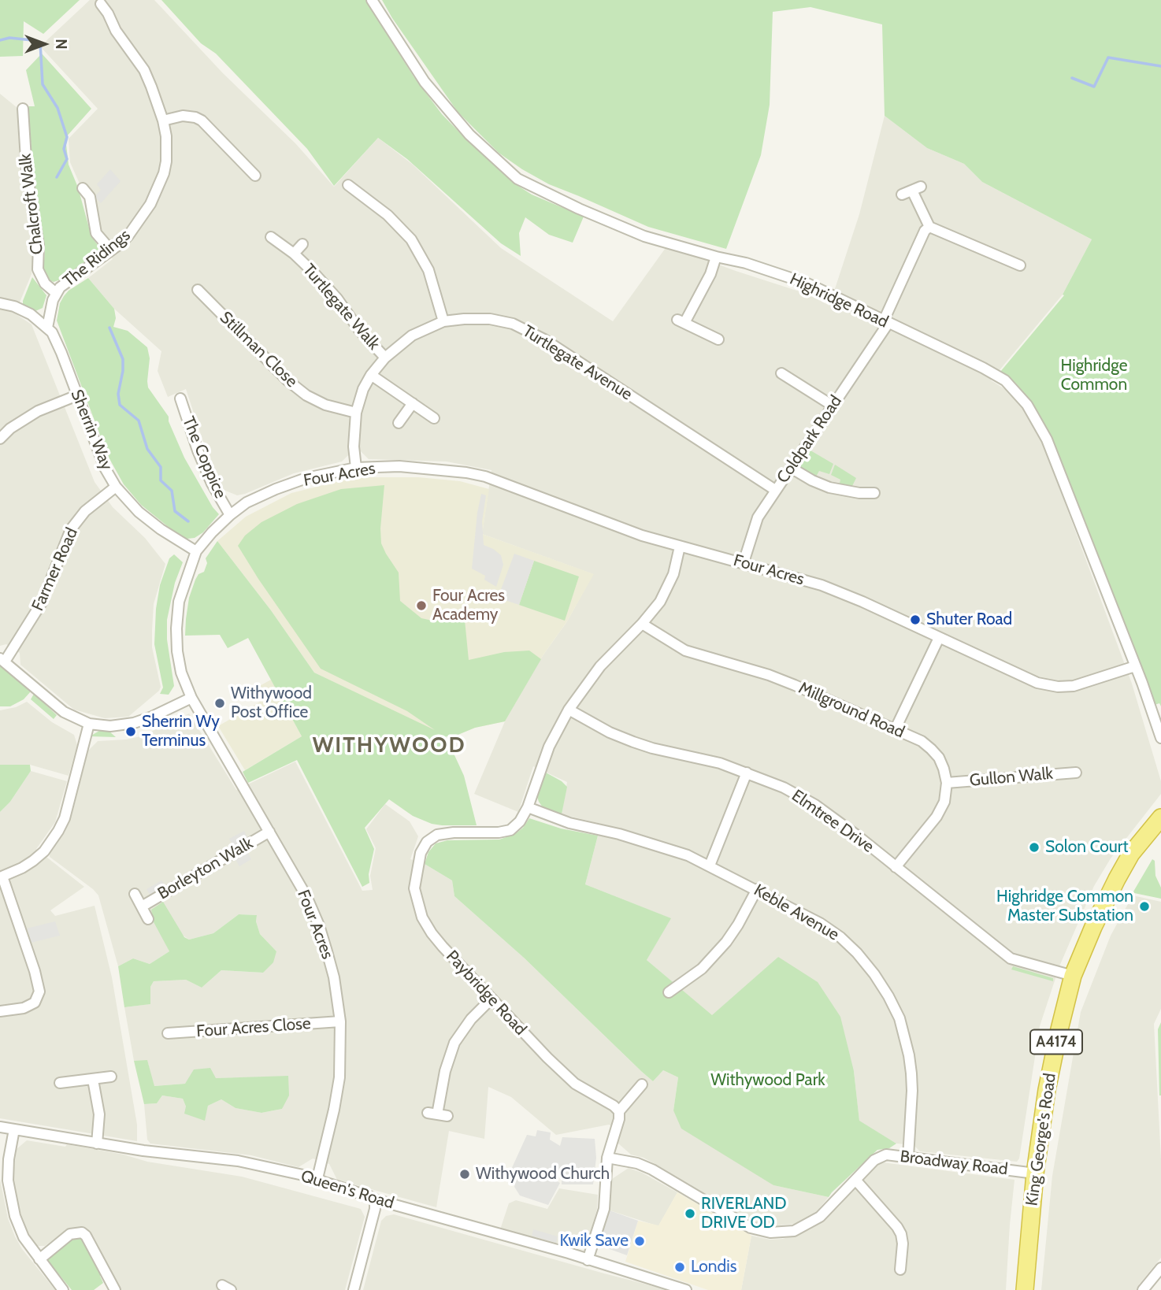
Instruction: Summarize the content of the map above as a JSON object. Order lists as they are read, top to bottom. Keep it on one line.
{"streets":{"highway":["A4174","King George's Road"],"street":["Chalcroft Walk","The Ridings","Highridge Road","Turtlegate Walk","Stillman Close","Turtlegate Avenue","Sherrin Way","Coldpark Road","The Coppice","Four Acres","Farmer Road","Millground Road","Gullon Walk","Elmtree Drive","Borleyton Walk","Keble Avenue","Paybridge Road","Four Acres Close","Broadway Road","Queen's Road"]},"crossings":[["Chalcroft Walk","The Ridings"],["The Ridings","Sherrin Way"],["Highridge Road","Coldpark Road"],["Highridge Road","Four Acres"],["Turtlegate Walk","Turtlegate Avenue"],["Stillman Close","Turtlegate Avenue"],["Turtlegate Avenue","Coldpark Road"],["Turtlegate Avenue","Four Acres"],["Sherrin Way","Four Acres"],["Sherrin Way","Farmer Road"],["Coldpark Road","Four Acres"],["The Coppice","Four Acres"],["Four Acres","Borleyton Walk"],["Four Acres","Four Acres Close"],["Four Acres","Queen's Road"],["Millground Road","Gullon Walk"],["Millground Road","Elmtree Drive"],["Elmtree Drive","King George's Road"],["Keble Avenue","Paybridge Road"],["Keble Avenue","Broadway Road"],["King George's Road","Broadway Road"]],"districts":["WITHYWOOD"],"parks":["Highridge Common","Withywood Park"],"places":["Four Acres Academy","Shuter Road","Withywood Post Office","Sherrin Wy Terminus","Solon Court","Highridge Common Master Substation","Withywood Church","RIVERLAND DRIVE OD","Kwik Save","Londis"],"north":"right"}
